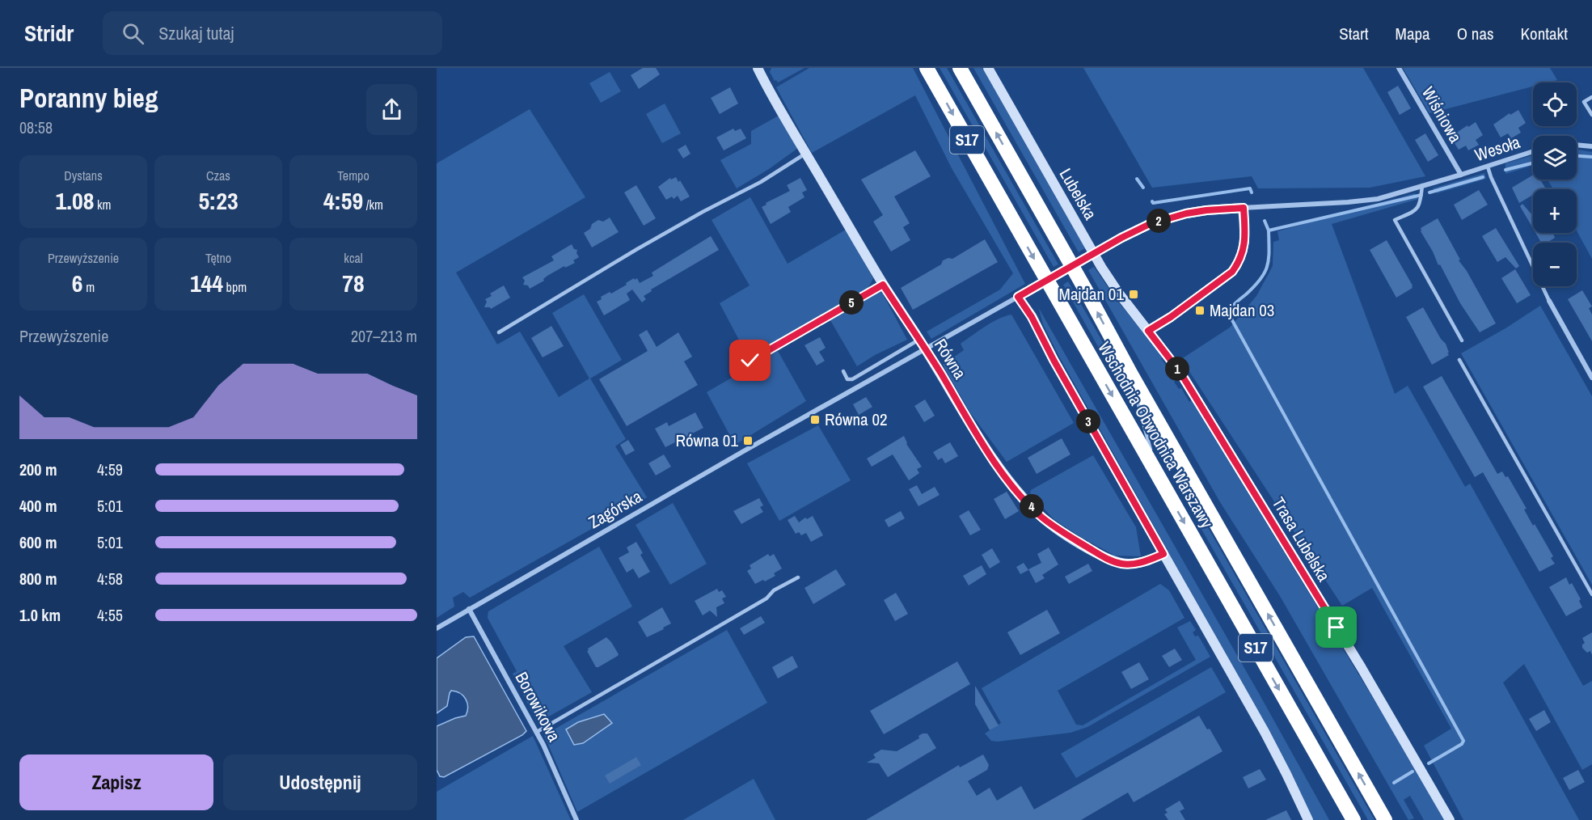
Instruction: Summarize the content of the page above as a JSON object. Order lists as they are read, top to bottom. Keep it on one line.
{"streets":{"highway":["S17","Wschodnia Obwodnica Warszawy"],"street":["Wiśniowa","Wesoła","Lubelska","Równa","Zagórska","Trasa Lubelska","Borowikowa"]},"crossings":[["Wiśniowa","Wesoła"],["Lubelska","Trasa Lubelska"],["Zagórska","Borowikowa"]],"places":{"transit":["Majdan 01","Majdan 03","Równa 02","Równa 01"]},"page":{"header":"Stridr","search":"Szukaj tutaj","nav":["Start","Mapa","O nas","Kontakt"],"heading":["Poranny bieg","08:58"],"map_buttons":["+","−"],"stats":[["Dystans","1.08 km"],["Czas","5:23"],["Tempo","4:59 /km"],["Przewyższenie","6 m"],["Tętno","144 bpm"],["kcal","78"]],"pins":["2","5","1","3","4"],"chart":["Przewyższenie","207–213 m"],"list":[{"name":"200 m","note":"4:59"},{"name":"400 m","note":"5:01"},{"name":"600 m","note":"5:01"},{"name":"800 m","note":"4:58"},{"name":"1.0 km","note":"4:55"}],"buttons":["Zapisz","Udostępnij"]}}
